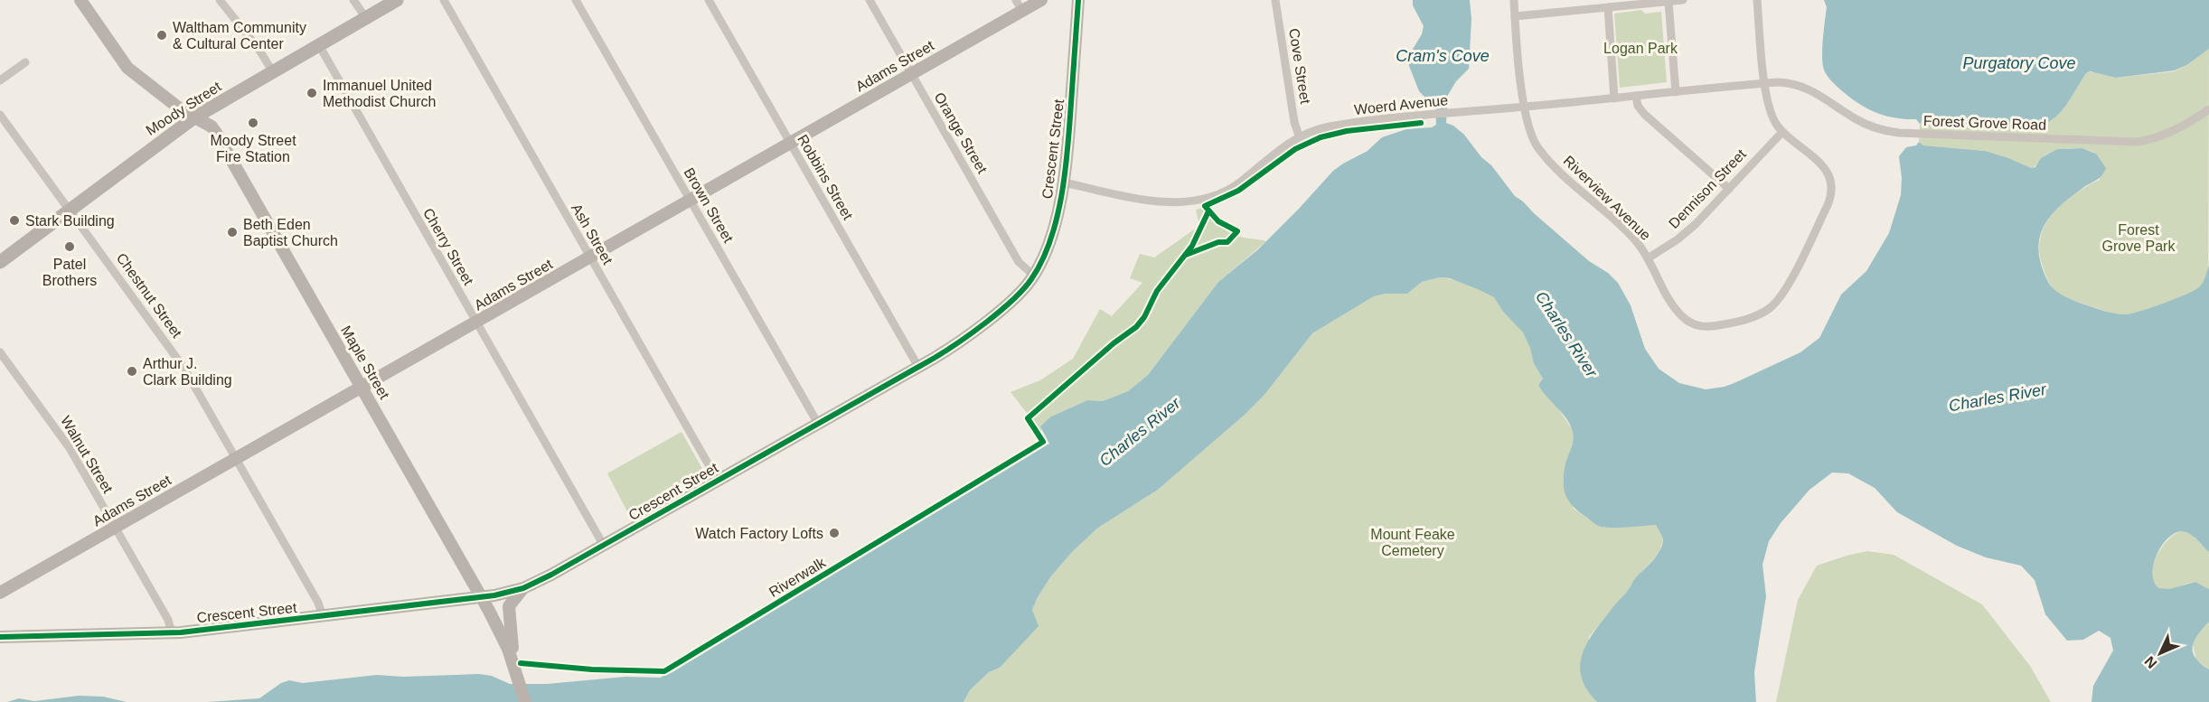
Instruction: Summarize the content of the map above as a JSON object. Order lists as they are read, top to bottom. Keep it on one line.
{"streets":{"main road":["Moody Street"],"street":["Adams Street","Cove Street","Woerd Avenue","Forest Grove Road","Orange Street","Crescent Street","Robbins Street","Dennison Street","Riverview Avenue","Brown Street","Ash Street","Cherry Street","Chestnut Street","Maple Street","Walnut Street"],"cycle path":["Riverwalk"]},"crossings":[["Adams Street","Orange Street"],["Adams Street","Robbins Street"],["Adams Street","Brown Street"],["Adams Street","Ash Street"],["Adams Street","Cherry Street"],["Adams Street","Chestnut Street"],["Adams Street","Maple Street"],["Adams Street","Walnut Street"],["Cove Street","Woerd Avenue"],["Woerd Avenue","Forest Grove Road"],["Woerd Avenue","Crescent Street"],["Woerd Avenue","Riverview Avenue"],["Moody Street","Cherry Street"],["Moody Street","Chestnut Street"],["Moody Street","Maple Street"],["Forest Grove Road","Riverview Avenue"],["Orange Street","Crescent Street"],["Crescent Street","Robbins Street"],["Crescent Street","Brown Street"],["Crescent Street","Ash Street"],["Crescent Street","Cherry Street"],["Crescent Street","Chestnut Street"],["Crescent Street","Maple Street"],["Crescent Street","Walnut Street"],["Dennison Street","Riverview Avenue"]],"water":["Cram's Cove","Purgatory Cove","Charles River"],"parks":["Logan Park","Forest Grove Park","Mount Feake Cemetery"],"places":["Waltham Community & Cultural Center","Immanuel United Methodist Church","Moody Street Fire Station","Stark Building","Beth Eden Baptist Church","Patel Brothers","Arthur J. Clark Building","Watch Factory Lofts"],"north":"bottom left"}
